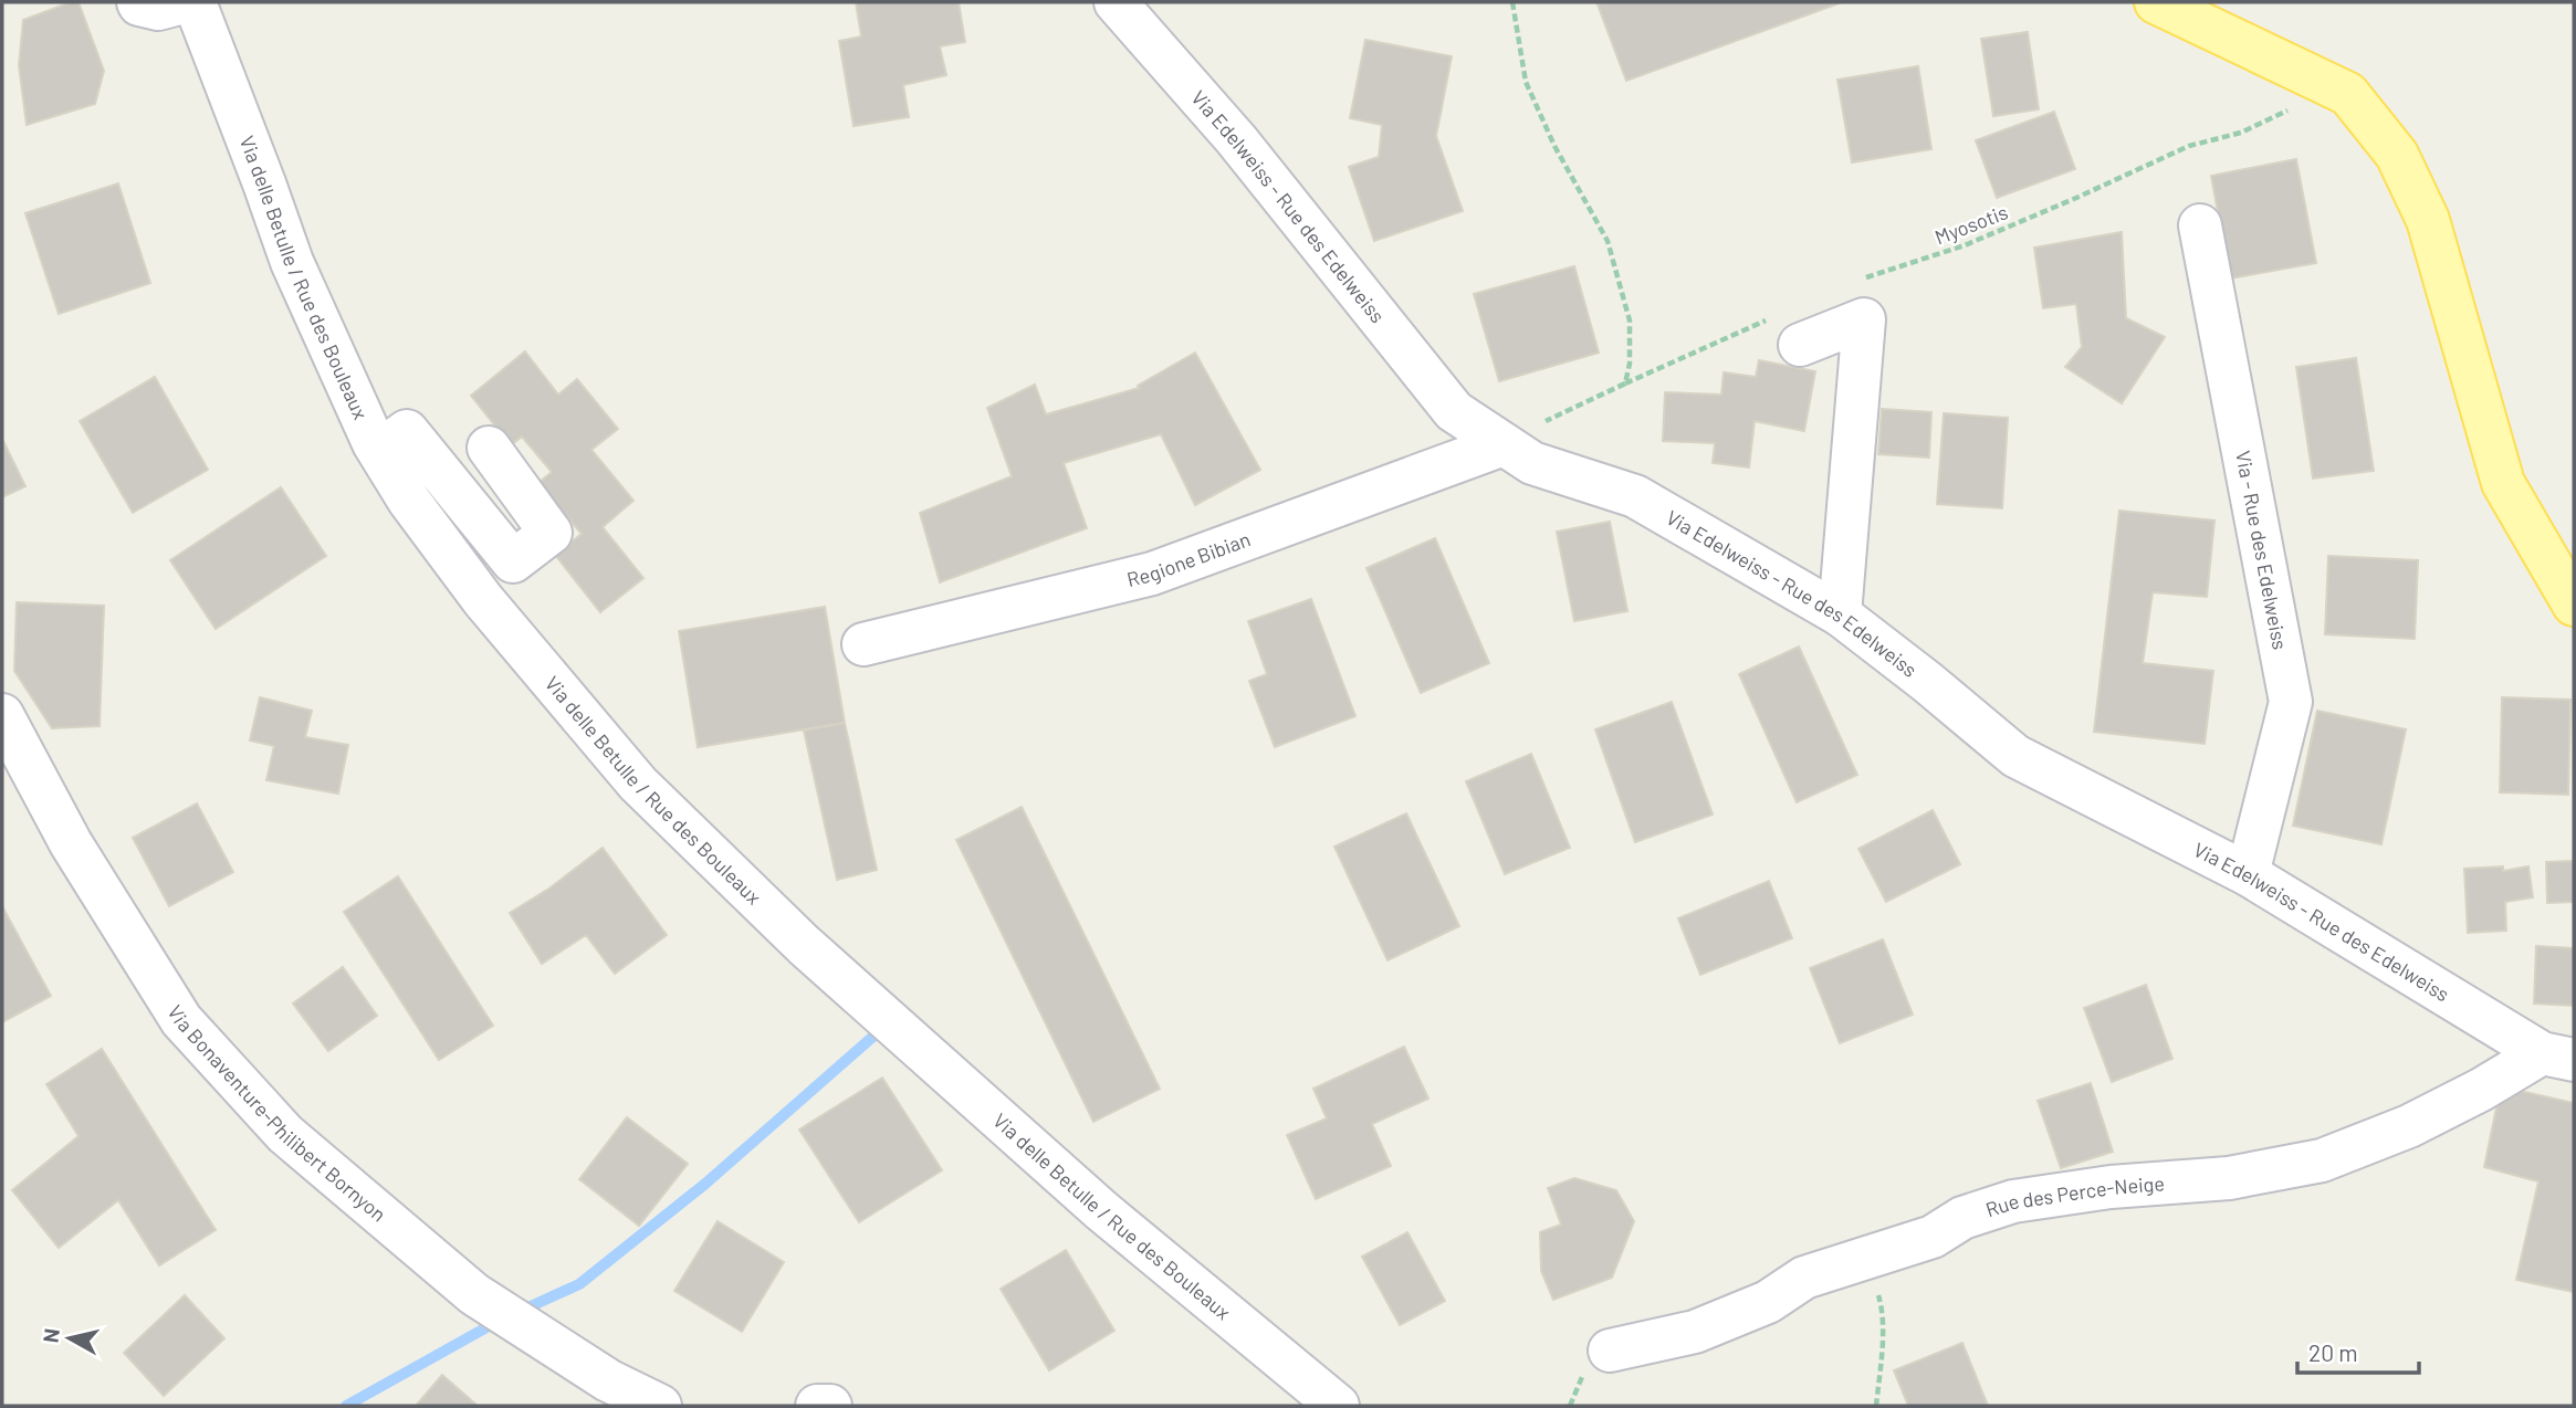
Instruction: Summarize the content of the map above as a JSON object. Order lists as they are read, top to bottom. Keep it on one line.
{"streets":{"street":["Via Edelweiss - Rue des Edelweiss","Via delle Betulle / Rue des Bouleaux","Via - Rue des Edelweiss","Regione Bibian","Via Bonaventure-Philibert Bornyon","Rue des Perce-Neige"],"path":["Myosotis"]},"crossings":[["Via Edelweiss - Rue des Edelweiss","Via - Rue des Edelweiss"],["Via Edelweiss - Rue des Edelweiss","Regione Bibian"],["Via Edelweiss - Rue des Edelweiss","Rue des Perce-Neige"]],"scale_bar":"20 m","north":"left"}
